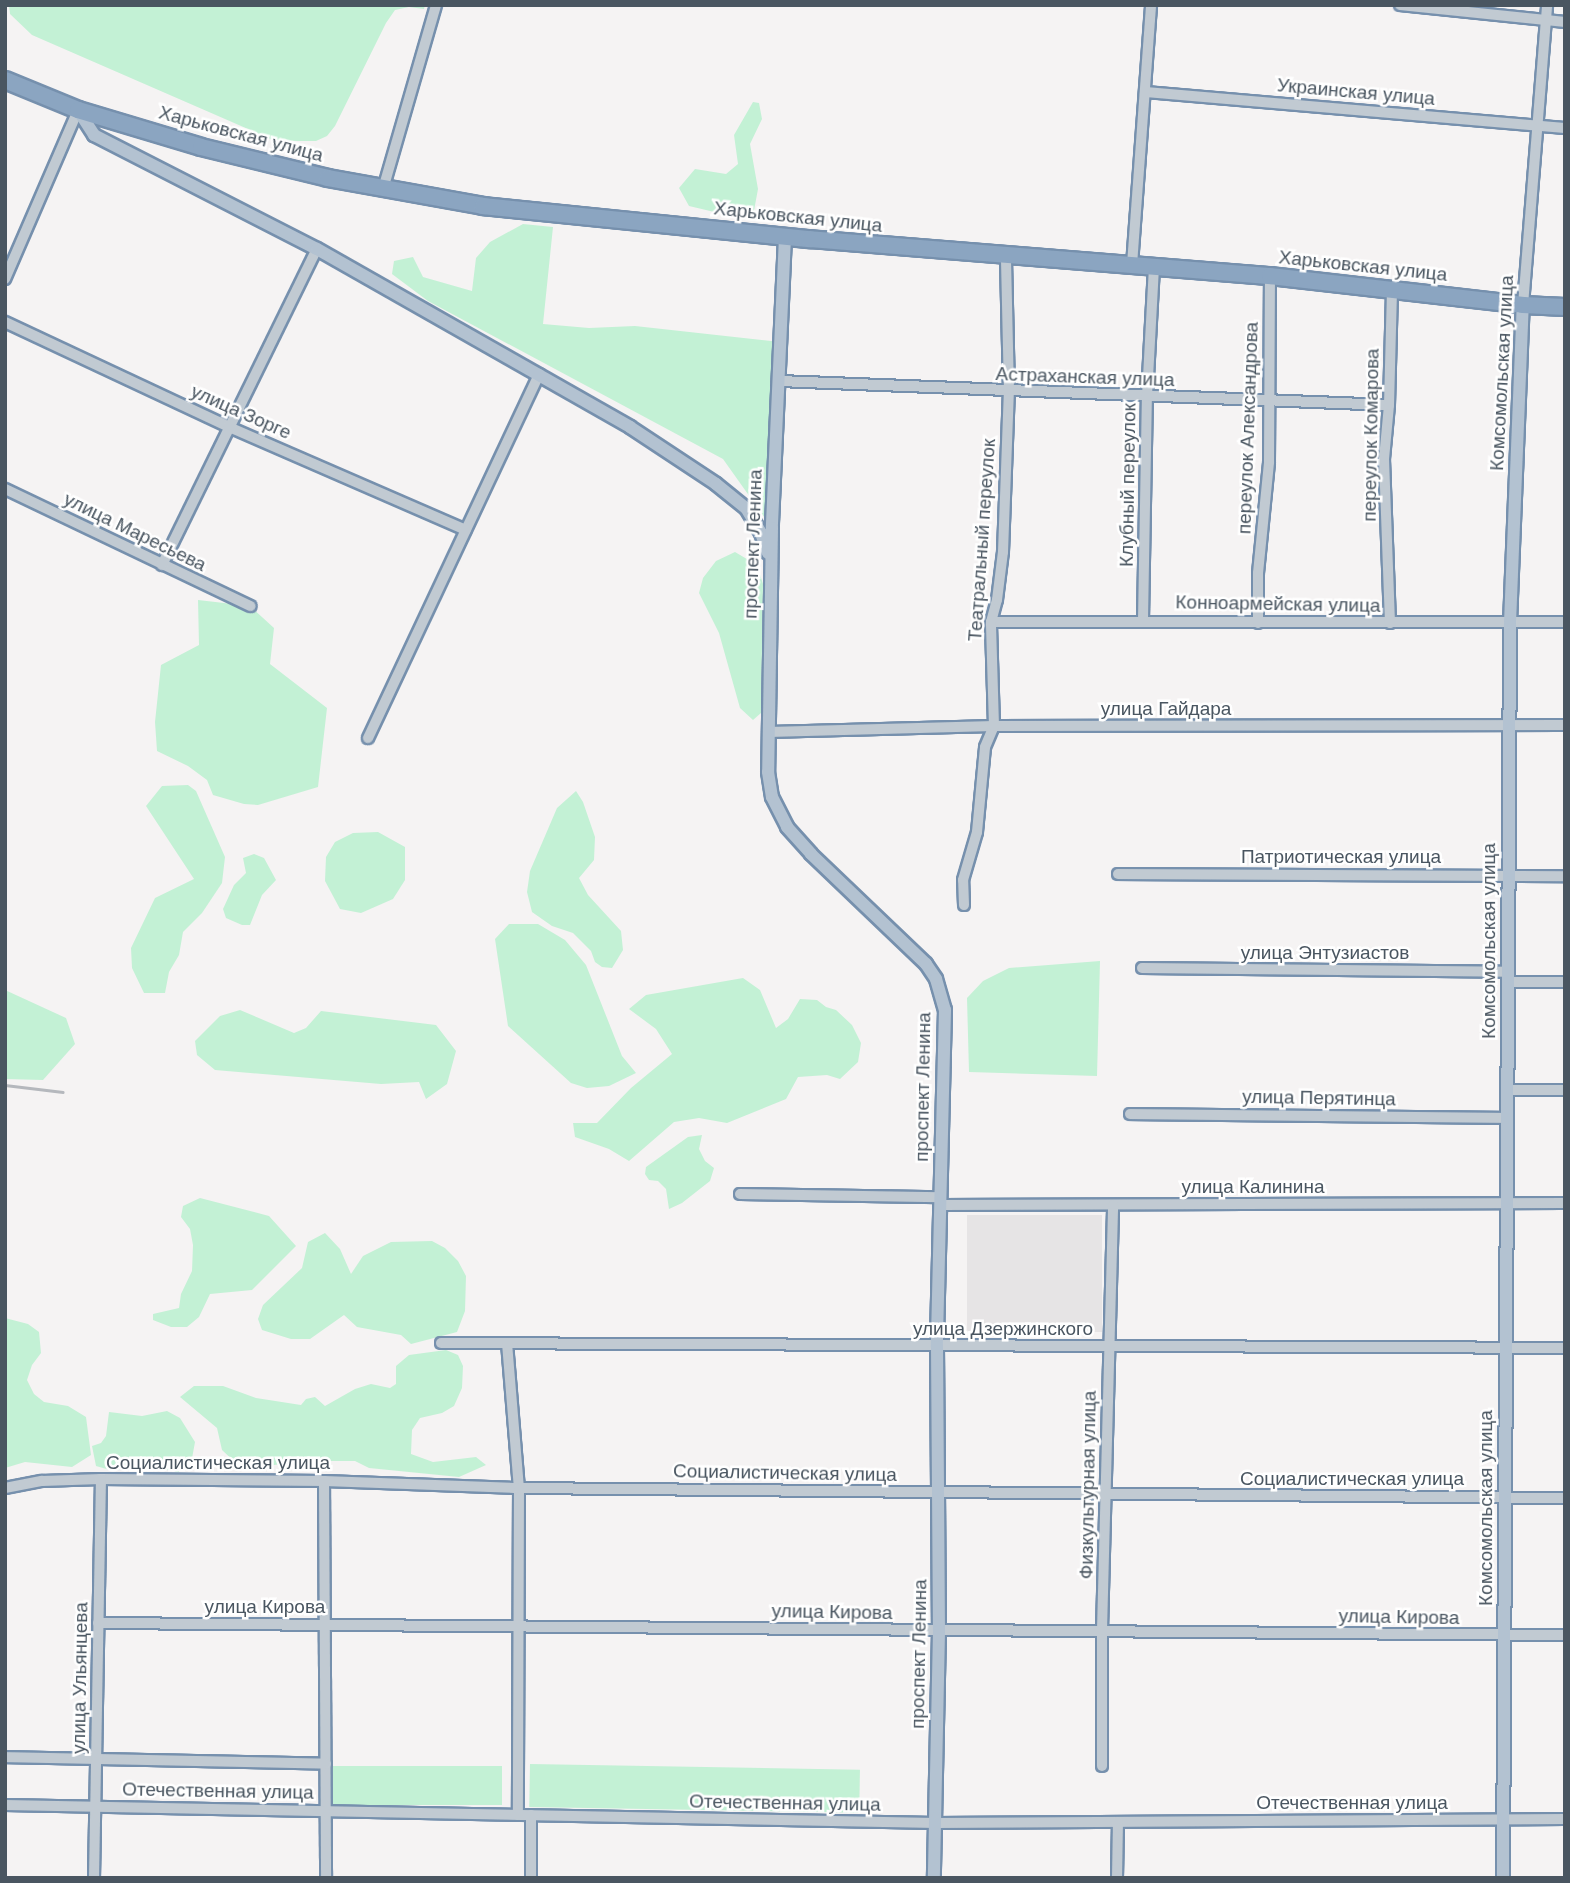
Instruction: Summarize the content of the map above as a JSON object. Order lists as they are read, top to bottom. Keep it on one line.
{"streets":{"highway":["Харьковская улица"],"main road":["Комсомольская улица","проспект Ленина"],"street":["Украинская улица","Астраханская улица","улица Зорге","переулок Александрова","переулок Комарова","Клубный переулок","улица Маресьева","Театральный переулок","Конноармейская улица","улица Гайдара","Патриотическая улица","улица Энтузиастов","улица Перятинца","улица Калинина","улица Дзержинского","Социалистическая улица","Физкультурная улица","улица Кирова","улица Ульянцева","Отечественная улица"]},"crossings":[["Украинская улица","Комсомольская улица"],["Харьковская улица","Комсомольская улица"],["Харьковская улица","переулок Александрова"],["Харьковская улица","переулок Комарова"],["Харьковская улица","Клубный переулок"],["Харьковская улица","Театральный переулок"],["Харьковская улица","проспект Ленина"],["Комсомольская улица","Конноармейская улица"],["Комсомольская улица","улица Гайдара"],["Комсомольская улица","Патриотическая улица"],["Комсомольская улица","улица Энтузиастов"],["Комсомольская улица","улица Перятинца"],["Комсомольская улица","улица Калинина"],["Комсомольская улица","улица Дзержинского"],["Комсомольская улица","Социалистическая улица"],["Комсомольская улица","улица Кирова"],["Комсомольская улица","Отечественная улица"],["Астраханская улица","переулок Александрова"],["Астраханская улица","переулок Комарова"],["Астраханская улица","Клубный переулок"],["Астраханская улица","Театральный переулок"],["Астраханская улица","проспект Ленина"],["переулок Александрова","Конноармейская улица"],["переулок Комарова","Конноармейская улица"],["Клубный переулок","Конноармейская улица"],["Театральный переулок","Конноармейская улица"],["Театральный переулок","улица Гайдара"],["проспект Ленина","улица Гайдара"],["проспект Ленина","улица Калинина"],["проспект Ленина","улица Дзержинского"],["проспект Ленина","Социалистическая улица"],["проспект Ленина","улица Кирова"],["проспект Ленина","Отечественная улица"],["улица Калинина","Физкультурная улица"],["улица Дзержинского","Физкультурная улица"],["Социалистическая улица","Физкультурная улица"],["Социалистическая улица","улица Ульянцева"],["Физкультурная улица","улица Кирова"],["улица Кирова","улица Ульянцева"],["улица Ульянцева","Отечественная улица"]]}
